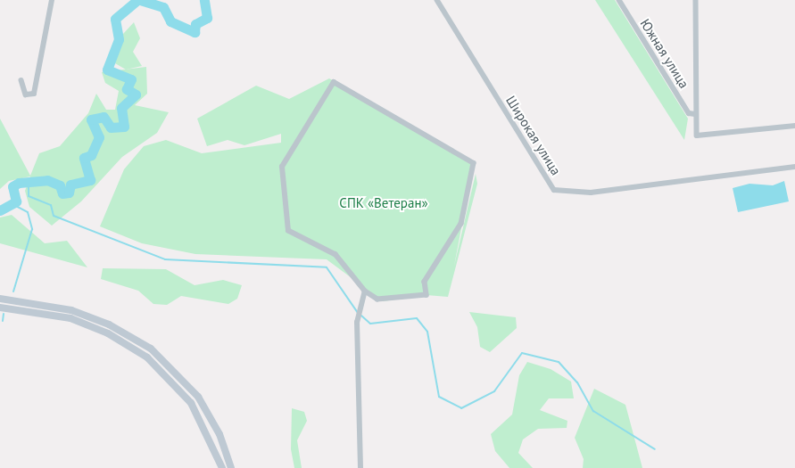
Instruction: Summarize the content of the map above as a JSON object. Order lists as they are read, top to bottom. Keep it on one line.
{"streets":{"street":["Южная улица","Широкая улица"]},"parks":["СПК «Ветеран»"]}
